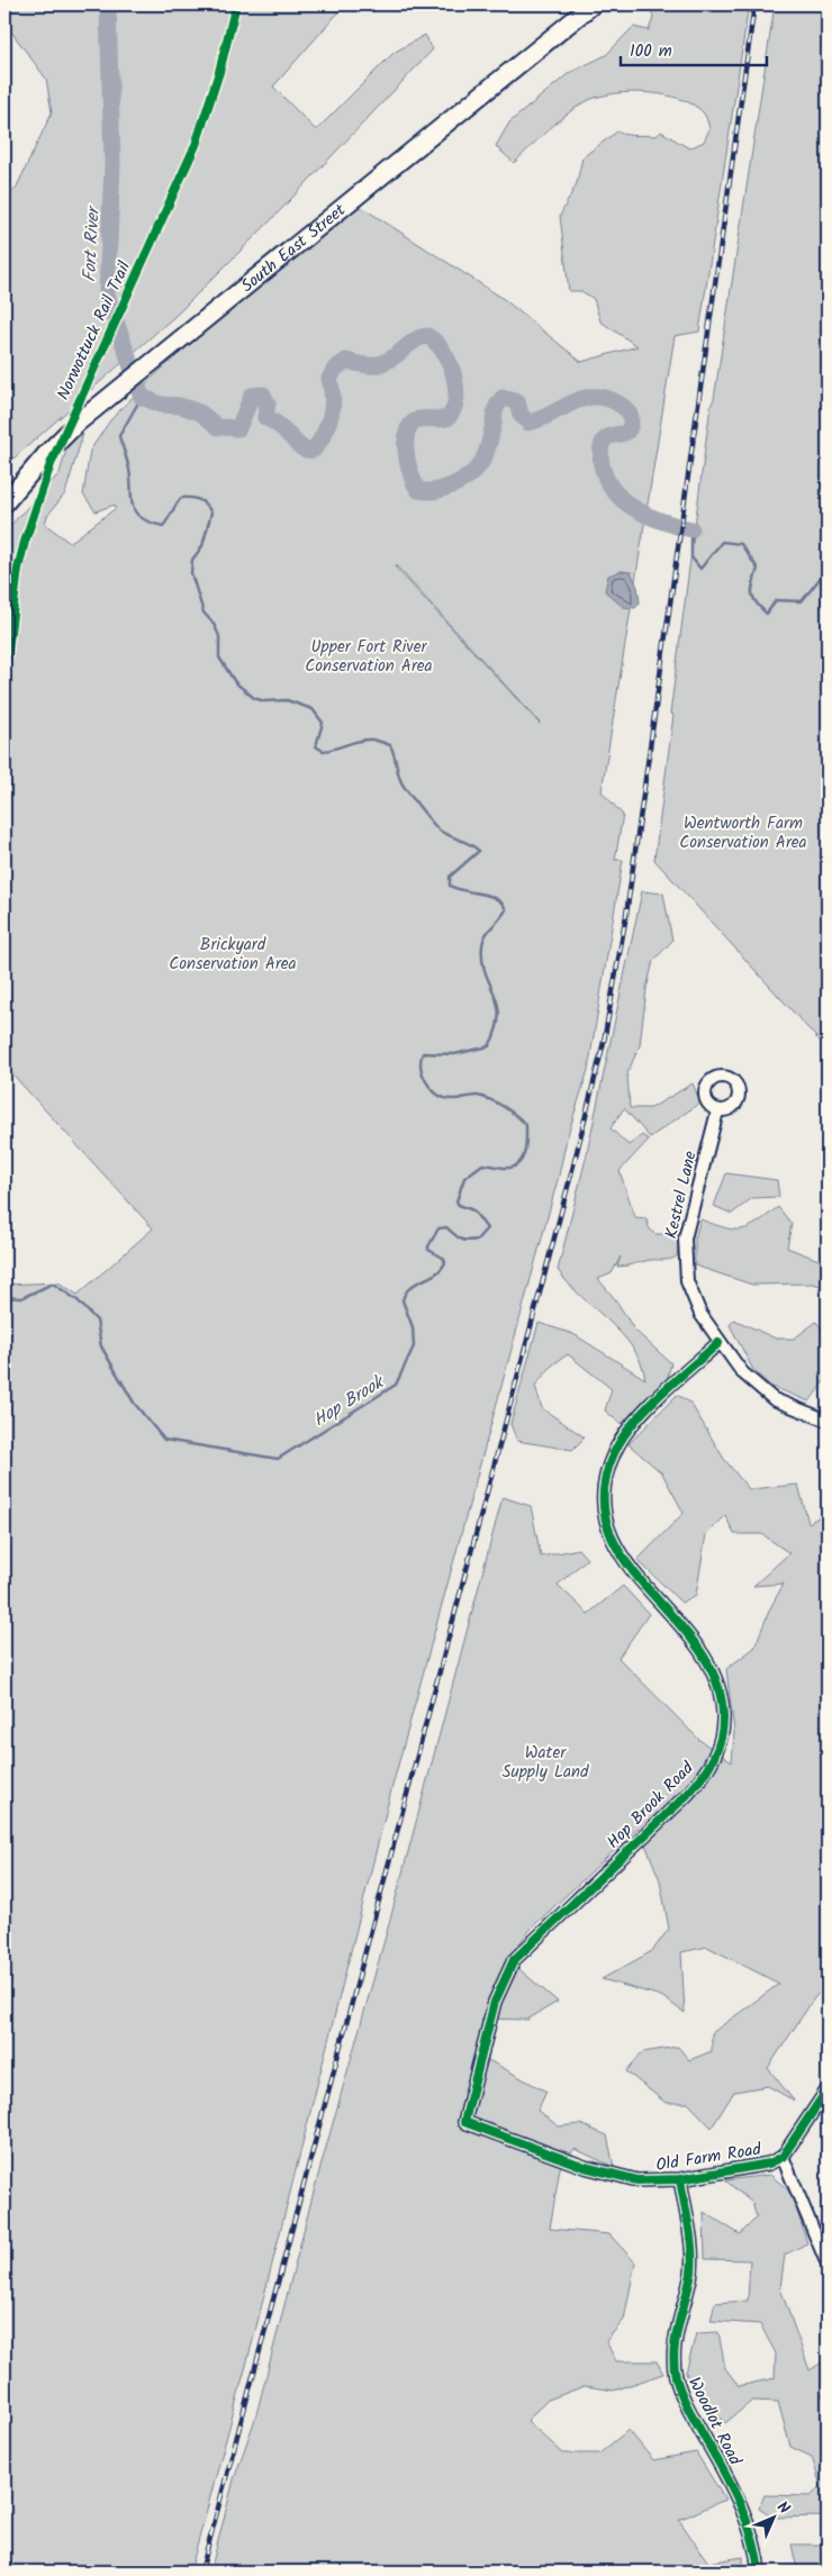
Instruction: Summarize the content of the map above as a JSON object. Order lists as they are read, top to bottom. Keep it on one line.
{"streets":{"main road":["South East Street"],"street":["Kestrel Lane","Hop Brook Road","Old Farm Road","Woodlot Road"],"cycle path":["Norwottuck Rail Trail"]},"crossings":[["Kestrel Lane","Hop Brook Road"],["Hop Brook Road","Old Farm Road"],["Old Farm Road","Woodlot Road"]],"water":["Fort River","Hop Brook"],"parks":["Upper Fort River Conservation Area","Wentworth Farm Conservation Area","Brickyard Conservation Area","Water Supply Land"],"scale_bar":"100 m","north":"top right"}
